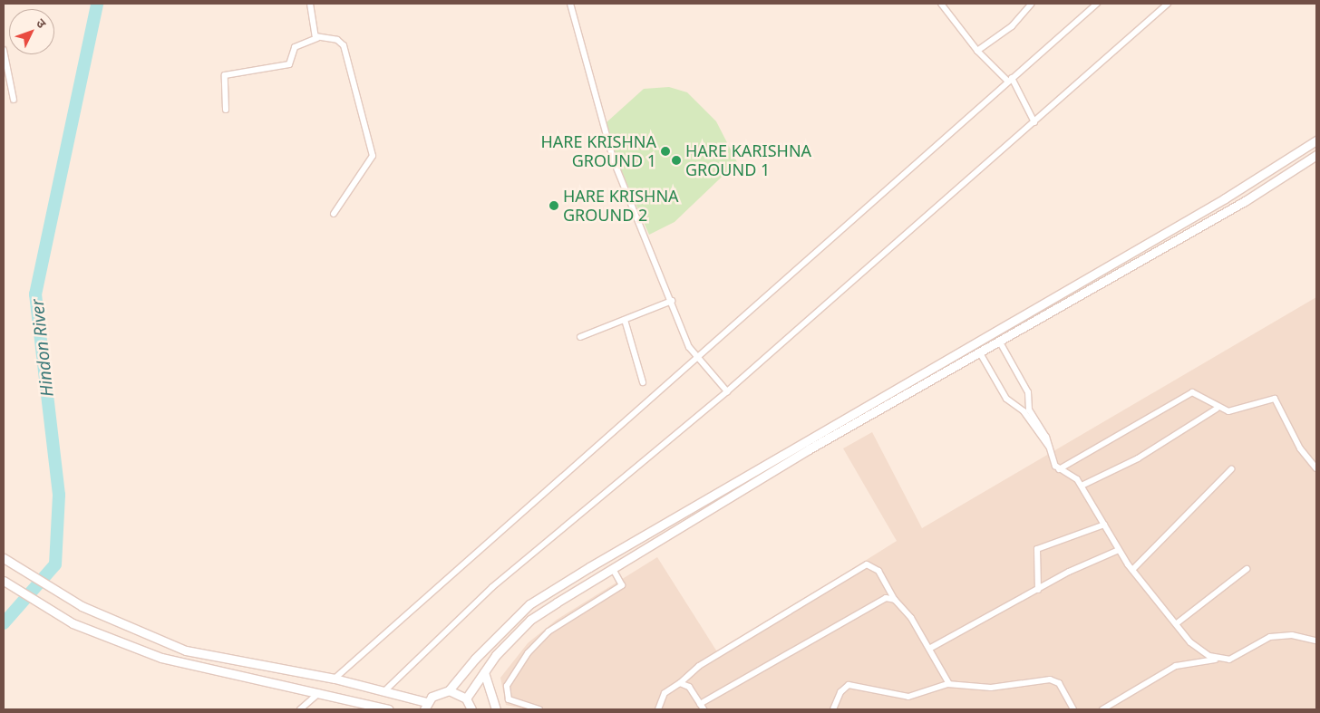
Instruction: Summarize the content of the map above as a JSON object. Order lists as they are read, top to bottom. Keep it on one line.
{"water":["Hindon River"],"places":["HARE KRISHNA GROUND 1","HARE KARISHNA GROUND 1","HARE KRISHNA GROUND 2"],"north":"top right"}
